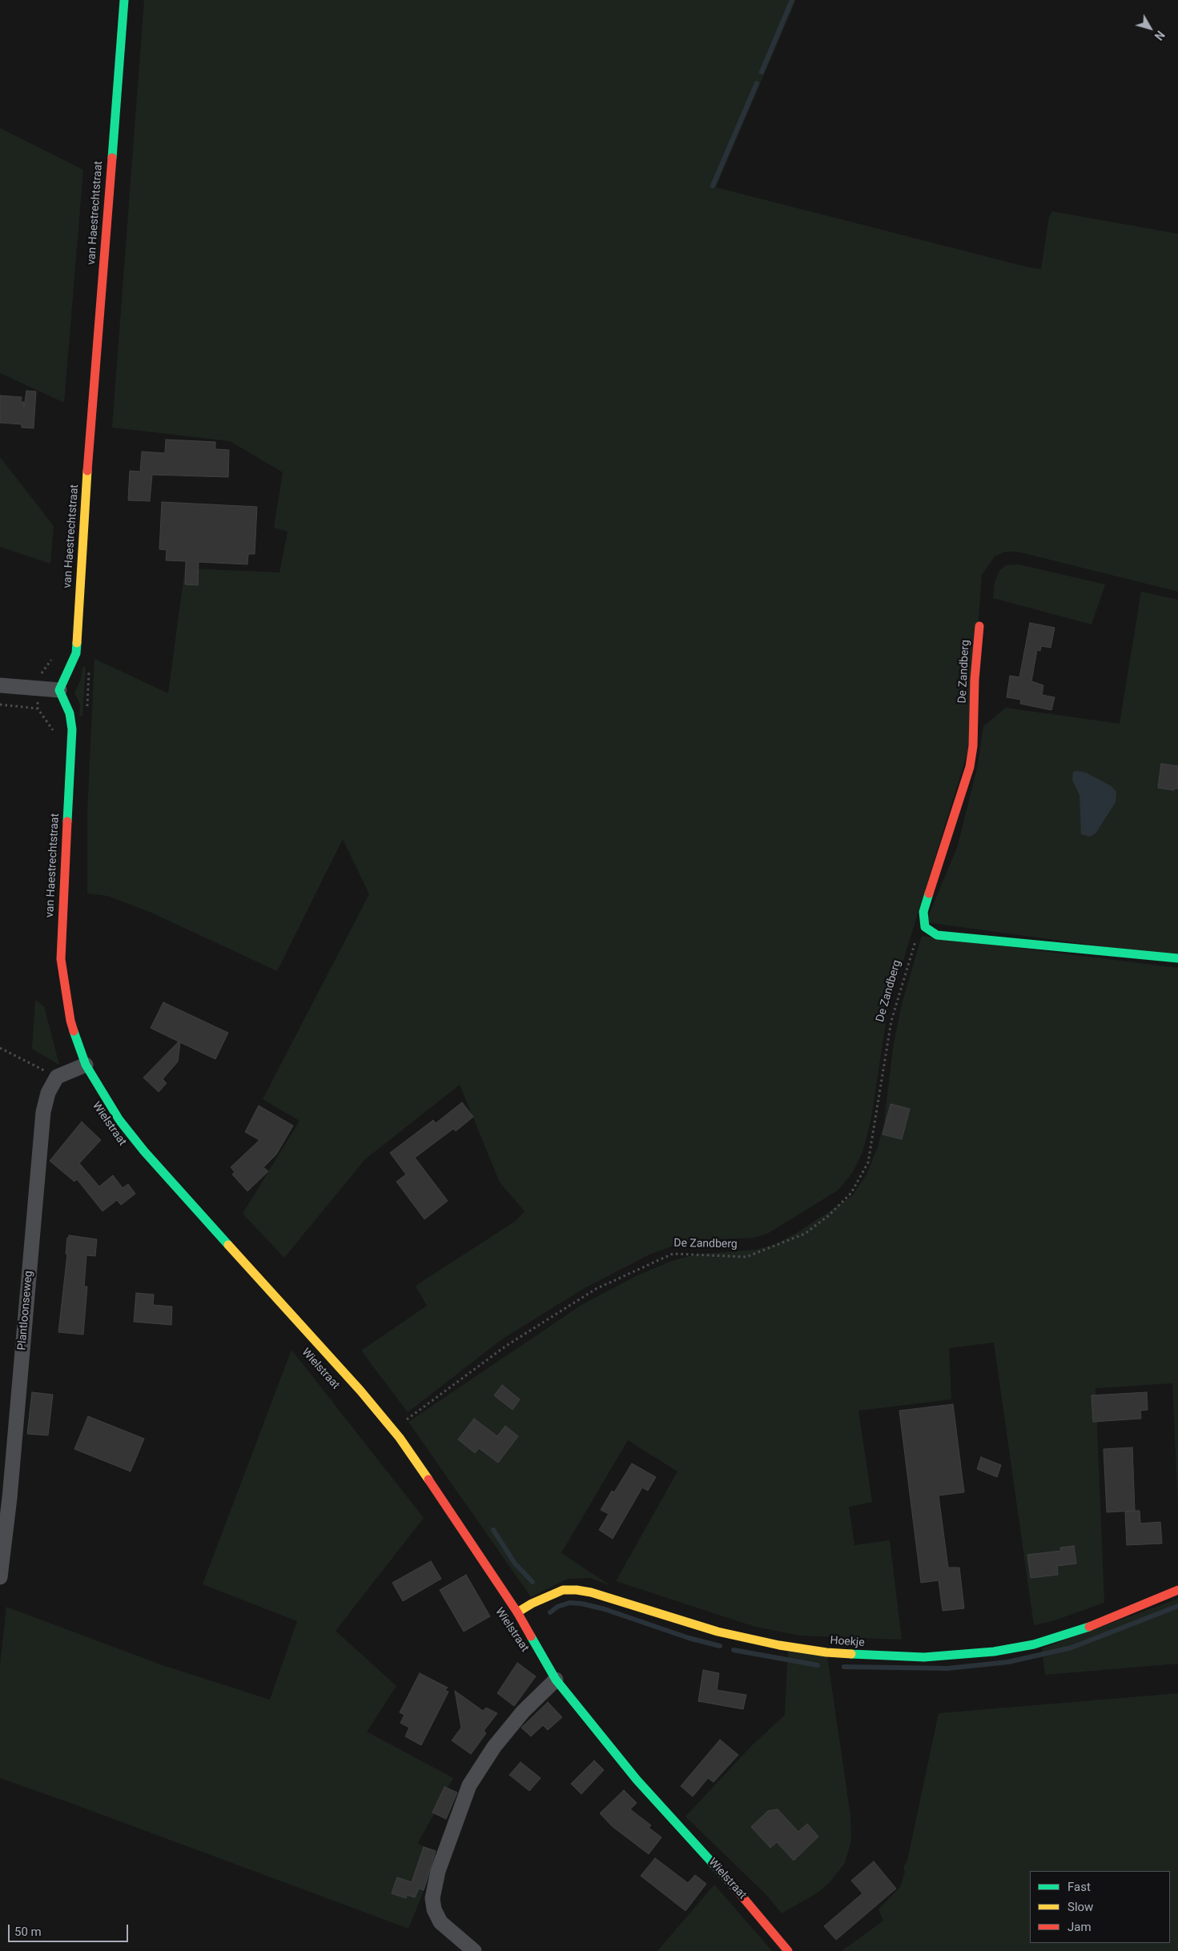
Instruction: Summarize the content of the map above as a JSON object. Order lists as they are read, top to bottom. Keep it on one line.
{"streets":{"street":["van Haestrechtstraat","De Zandberg","Wielstraat","Plantloonseweg","Hoekje"]},"crossings":[["van Haestrechtstraat","Wielstraat"],["Wielstraat","Hoekje"]],"legend":["Fast","Slow","Jam"],"scale_bar":"50 m","north":"bottom right"}
